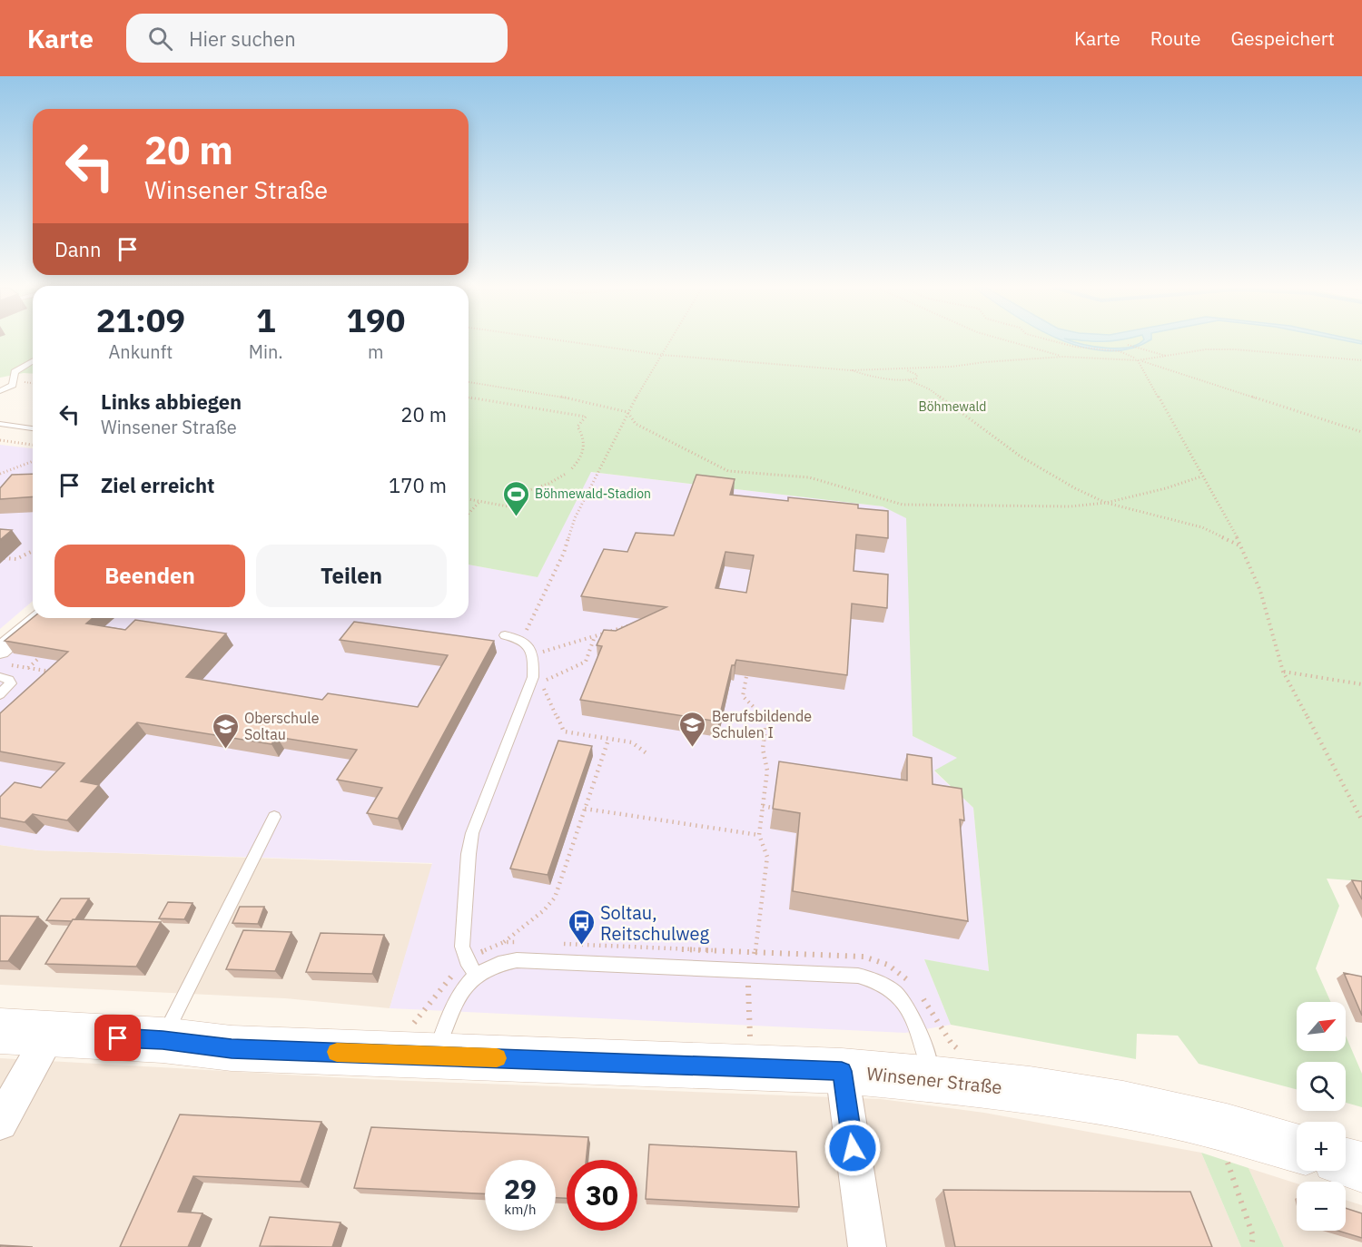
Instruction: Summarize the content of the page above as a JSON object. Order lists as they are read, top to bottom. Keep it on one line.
{"streets":{"main road":["Winsener Straße"]},"parks":["Böhmewald"],"places":{"sports":["Böhmewald-Stadion"],"school or university":["Berufsbildende Schulen I","Oberschule Soltau"],"bus stop":["Soltau, Reitschulweg"]},"north":"top right","page":{"header":"Karte","search":"Hier suchen","nav":["Karte","Route","Gespeichert"],"turn":["20 m","Winsener Straße"],"then":"Dann","eta":["21:09","Ankunft","1","Min.","190","m"],"list":[{"name":"Links abbiegen","note":"Winsener Straße","value":"20 m"},{"name":"Ziel erreicht","value":"170 m"}],"buttons":["Beenden","Teilen"],"map_buttons":["+","−"],"speed":"29 km/h","limit":"30"}}
